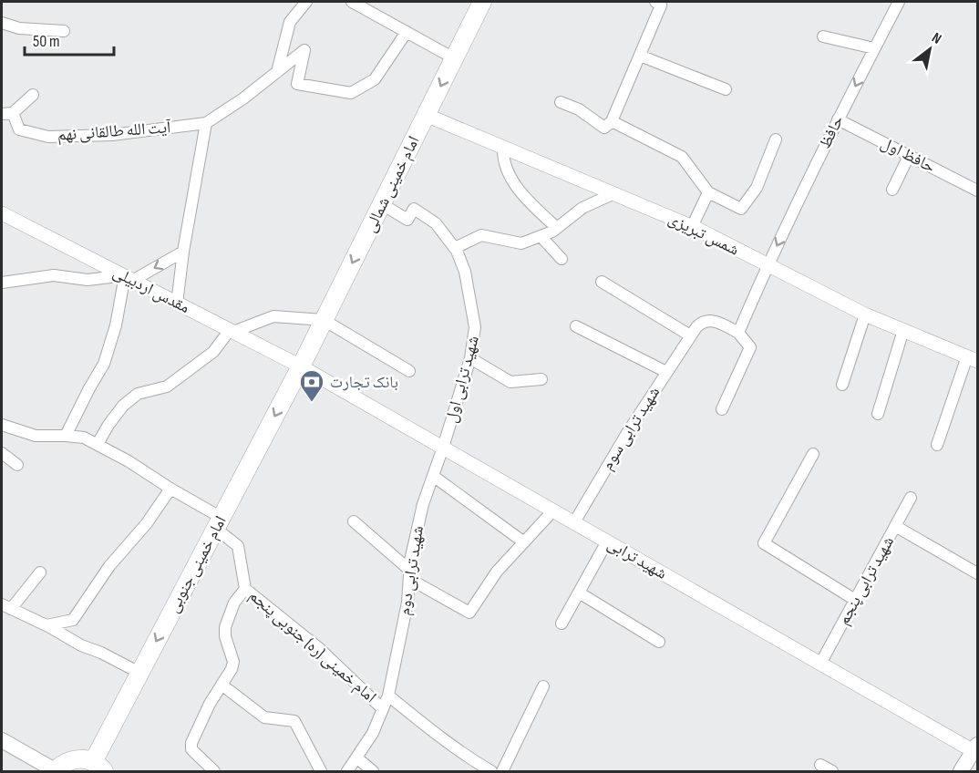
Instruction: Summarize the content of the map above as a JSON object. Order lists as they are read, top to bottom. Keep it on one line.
{"streets":{"main road":["امام خمینی شمالی","امام خمینی جنوبی"],"street":["آیت الله طالقانی نهم","حافظ","حافظ اول","شمس تبریزی","مقدس اردبیلی","شهید ترابی اول","شهید ترابی سوم","شهید ترابی","شهید ترابی دوم","شهید ترابی پنجم","امام خمینی (ره) جنوبی پنجم"]},"crossings":[["حافظ","حافظ اول"],["حافظ","شمس تبریزی"],["حافظ","شهید ترابی سوم"],["امام خمینی شمالی","شمس تبریزی"],["امام خمینی شمالی","مقدس اردبیلی"],["امام خمینی شمالی","شهید ترابی اول"],["امام خمینی شمالی","شهید ترابی"],["امام خمینی شمالی","امام خمینی جنوبی"],["مقدس اردبیلی","شهید ترابی"],["مقدس اردبیلی","امام خمینی جنوبی"],["شهید ترابی اول","شهید ترابی"],["شهید ترابی اول","شهید ترابی دوم"],["شهید ترابی سوم","شهید ترابی"],["شهید ترابی","امام خمینی جنوبی"],["شهید ترابی","شهید ترابی دوم"],["شهید ترابی","شهید ترابی پنجم"],["امام خمینی جنوبی","امام خمینی (ره) جنوبی پنجم"],["شهید ترابی دوم","امام خمینی (ره) جنوبی پنجم"]],"one_way":["امام خمینی شمالی","امام خمینی جنوبی"],"places":{"bank":["بانک تجارت"]},"scale_bar":"50 m","north":"top right"}
